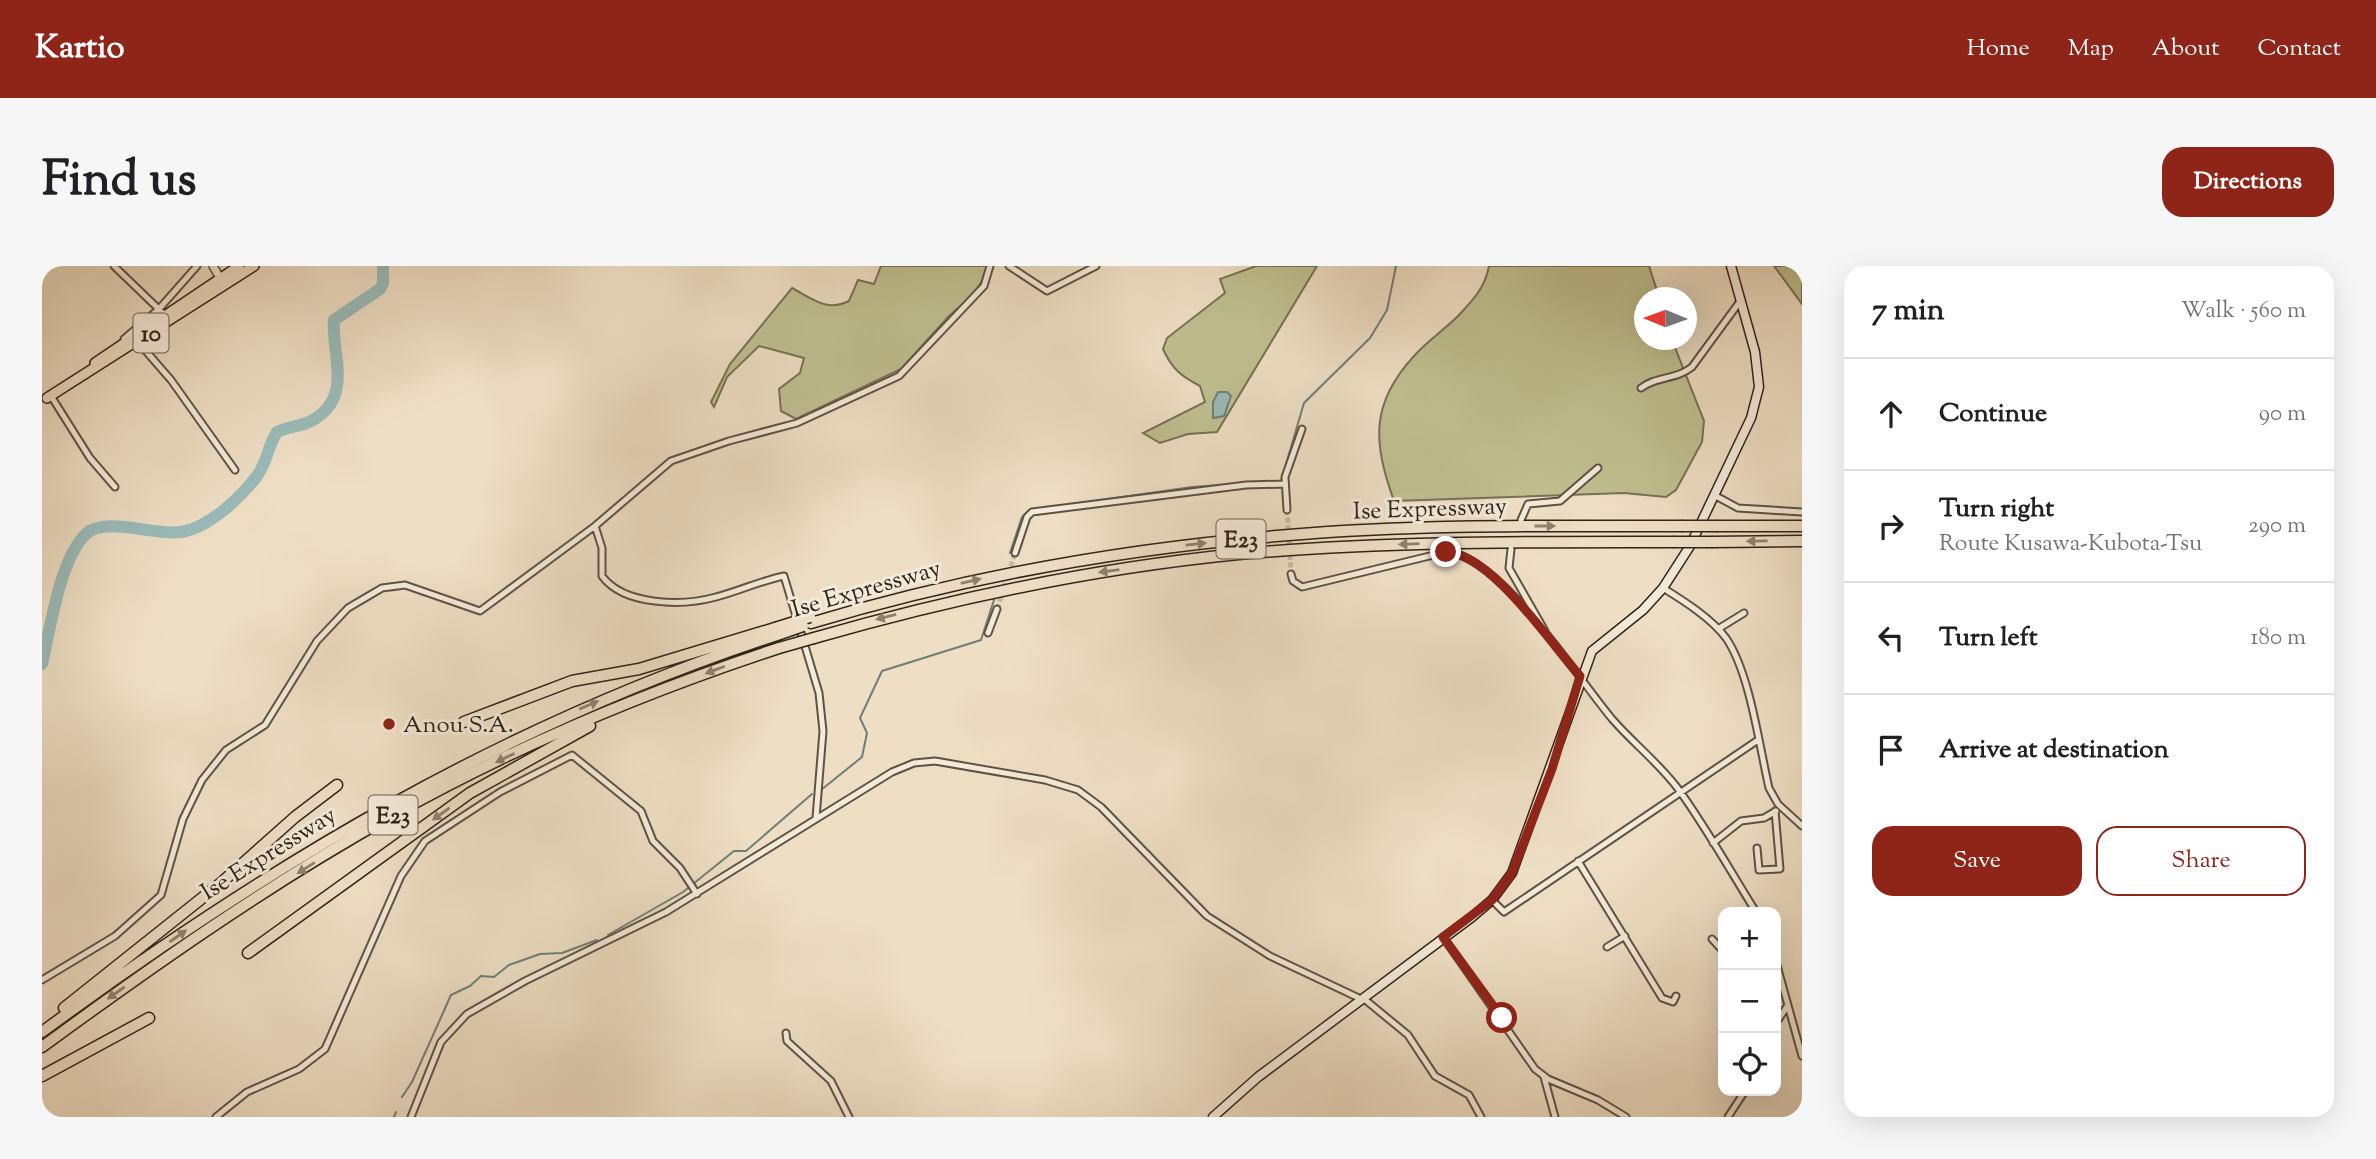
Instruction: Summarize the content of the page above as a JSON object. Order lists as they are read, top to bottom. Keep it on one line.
{"streets":{"highway":["Ise Expressway","E23"],"main road":["10"]},"places":["Anou S.A."],"north":"left","page":{"header":"Kartio","nav":["Home","Map","About","Contact"],"title":"Find us","buttons":["Directions",["Save","Share"]],"heading":["7 min","Walk · 560 m"],"list":[["Continue","90 m"],["Turn right","Route Kusawa-Kubota-Tsu","290 m"],["Turn left","180 m"],"Arrive at destination"],"map_buttons":["+","−"]}}
